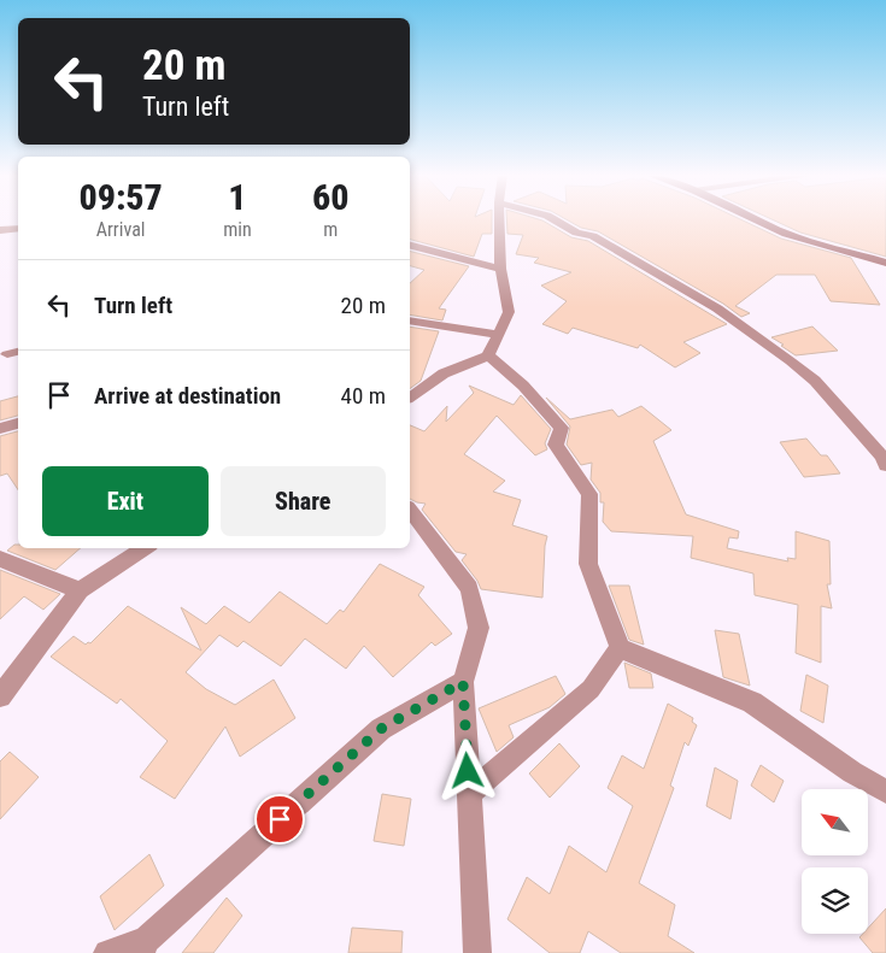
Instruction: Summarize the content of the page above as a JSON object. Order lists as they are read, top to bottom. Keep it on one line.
{"north":"top left","page":{"turn":["20 m","Turn left"],"eta":["09:57","Arrival","1","min","60","m"],"list":[{"name":"Turn left","value":"20 m"},{"name":"Arrive at destination","value":"40 m"}],"buttons":["Exit","Share"]}}
